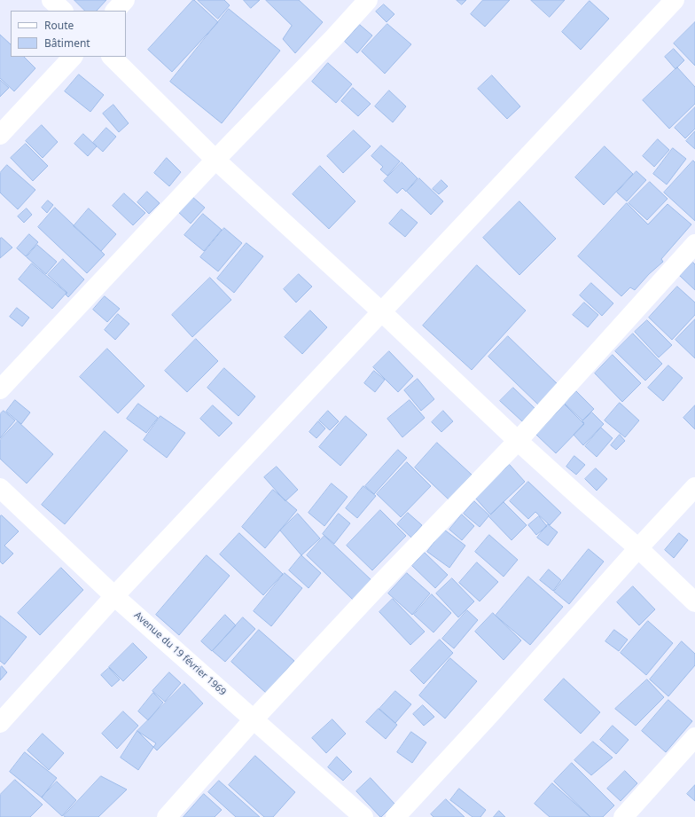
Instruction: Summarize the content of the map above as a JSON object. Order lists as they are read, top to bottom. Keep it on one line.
{"streets":{"street":["Avenue du 19 février 1969"]},"legend":["Route","Bâtiment"]}
